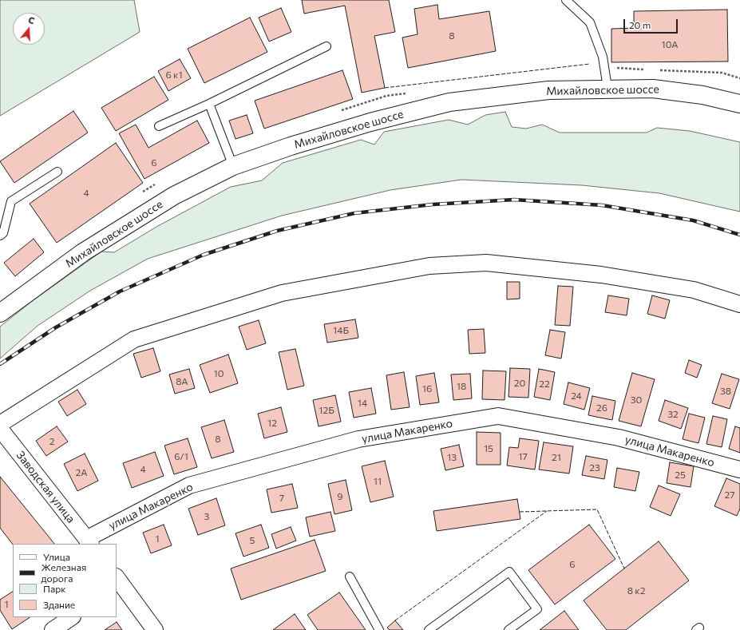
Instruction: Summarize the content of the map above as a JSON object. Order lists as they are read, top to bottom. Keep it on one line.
{"streets":{"main road":["Михайловское шоссе"],"street":["улица Макаренко","Заводская улица"]},"crossings":[["улица Макаренко","Заводская улица"]],"house_numbers":["8","10А","6 к1","6","4","14Б","10","8А","20","22","18","16","38","24","30","14","26","12Б","32","12","8","2","15","6/1","17","13","21","23","4","2А","25","11","27","9","7","3","1","5","6","8 к2","1"],"legend":["Улица","Железная дорога","Парк","Здание"],"scale_bar":"20 m","north":"top"}
